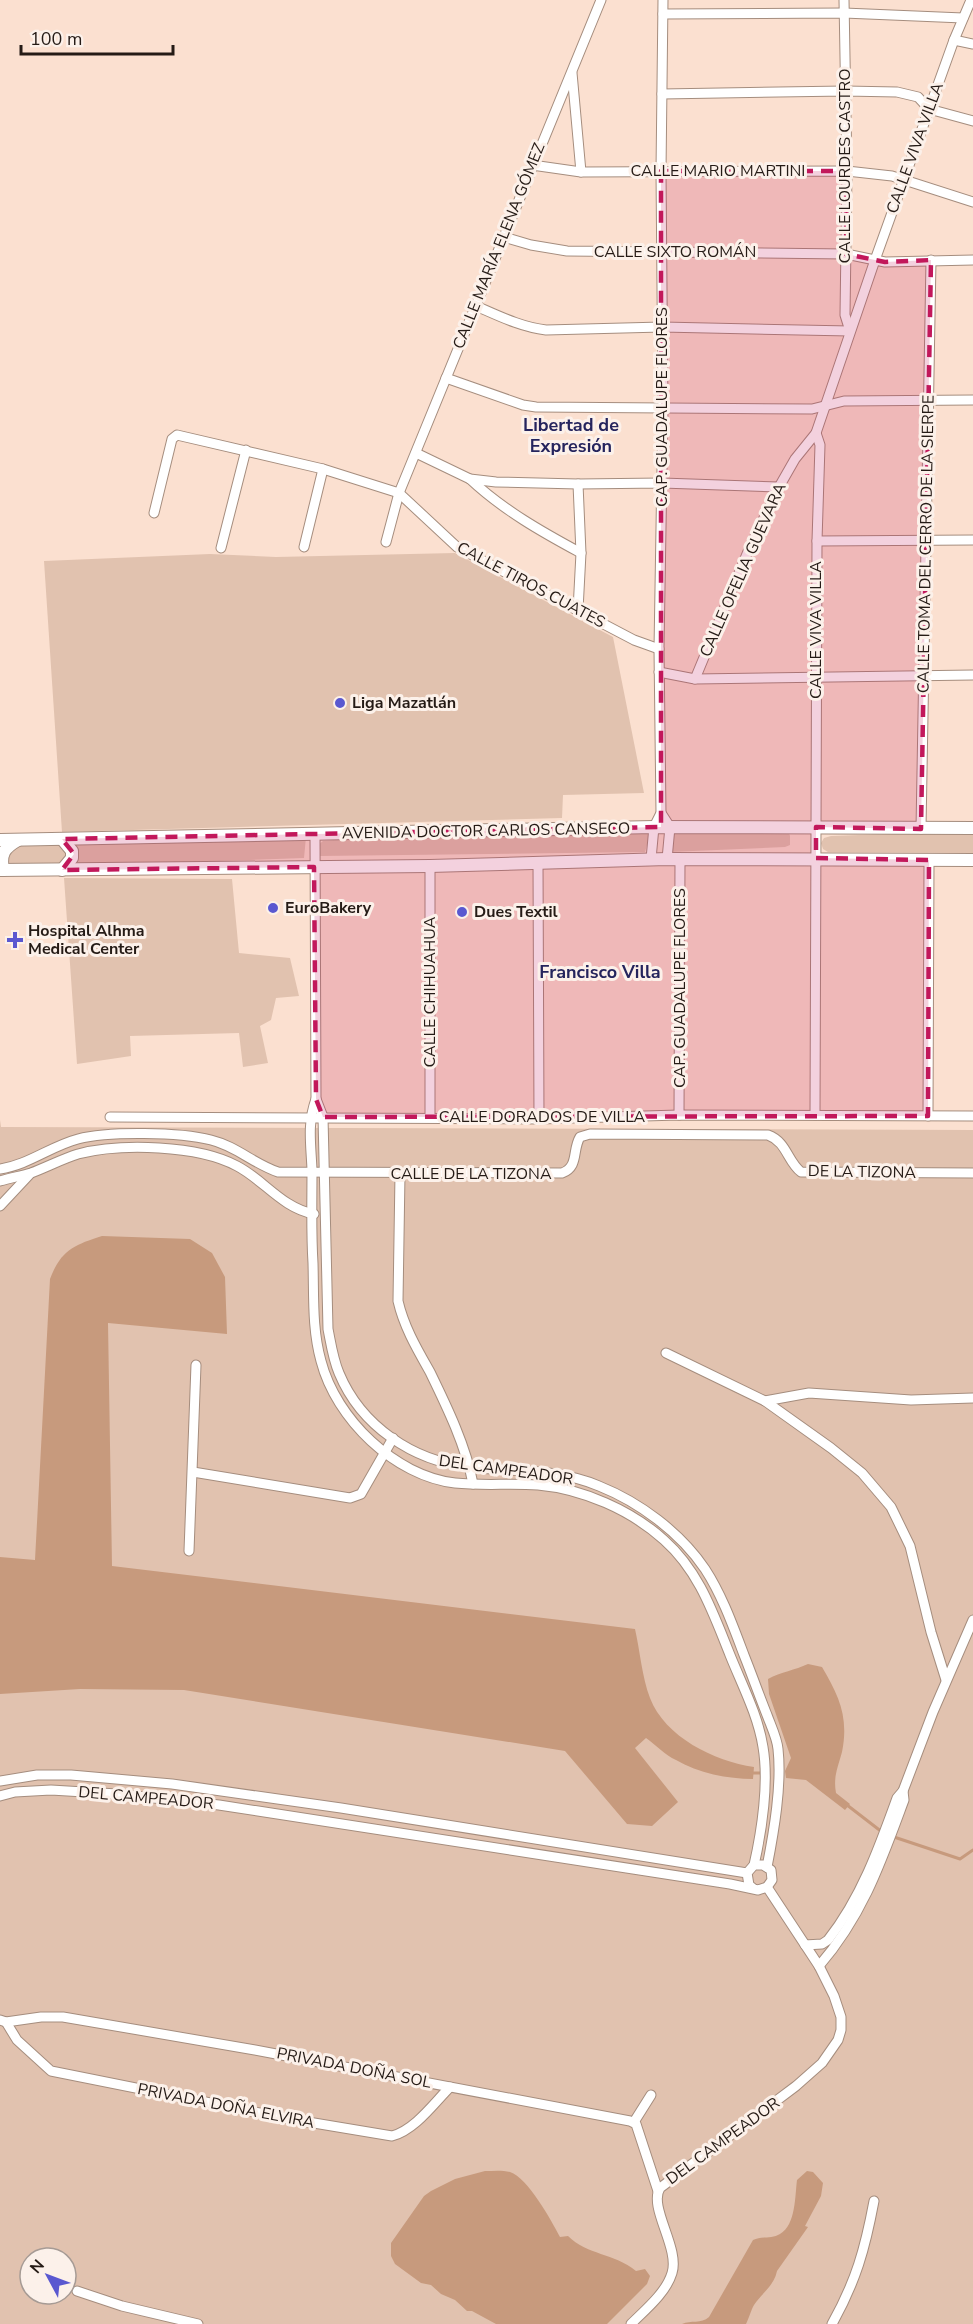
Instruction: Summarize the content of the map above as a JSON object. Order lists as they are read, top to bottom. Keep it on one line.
{"streets":{"main road":["AVENIDA DOCTOR CARLOS CANSECO"],"street":["CALLE VIVA VILLA","CALLE LOURDES CASTRO","CALLE MARIO MARTINI","CALLE MARÍA ELENA GÓMEZ","CALLE SIXTO ROMÁN","CAP. GUADALUPE FLORES","CALLE TOMA DEL CERRO DE LA SIERPE","CALLE OFELIA GUEVARA","CALLE TIROS CUATES","CALLE CHIHUAHUA","CALLE DORADOS DE VILLA","DE LA TIZONA","CALLE DE LA TIZONA","DEL CAMPEADOR","PRIVADA DOÑA SOL","PRIVADA DOÑA ELVIRA"]},"crossings":[["CALLE VIVA VILLA","CALLE LOURDES CASTRO"],["CALLE VIVA VILLA","CALLE MARIO MARTINI"],["CALLE VIVA VILLA","CALLE SIXTO ROMÁN"],["CALLE VIVA VILLA","CALLE OFELIA GUEVARA"],["CALLE VIVA VILLA","AVENIDA DOCTOR CARLOS CANSECO"],["CALLE LOURDES CASTRO","CALLE MARIO MARTINI"],["CALLE LOURDES CASTRO","CALLE SIXTO ROMÁN"],["CALLE LOURDES CASTRO","CALLE OFELIA GUEVARA"],["CALLE MARIO MARTINI","CALLE MARÍA ELENA GÓMEZ"],["CALLE MARIO MARTINI","CAP. GUADALUPE FLORES"],["CALLE MARÍA ELENA GÓMEZ","CALLE SIXTO ROMÁN"],["CALLE MARÍA ELENA GÓMEZ","CALLE TIROS CUATES"],["CALLE SIXTO ROMÁN","CAP. GUADALUPE FLORES"],["CALLE SIXTO ROMÁN","CALLE TOMA DEL CERRO DE LA SIERPE"],["CAP. GUADALUPE FLORES","CALLE TIROS CUATES"],["CAP. GUADALUPE FLORES","AVENIDA DOCTOR CARLOS CANSECO"],["CAP. GUADALUPE FLORES","CALLE DORADOS DE VILLA"],["CALLE TOMA DEL CERRO DE LA SIERPE","AVENIDA DOCTOR CARLOS CANSECO"],["AVENIDA DOCTOR CARLOS CANSECO","CALLE CHIHUAHUA"],["CALLE CHIHUAHUA","CALLE DORADOS DE VILLA"],["CALLE DORADOS DE VILLA","DEL CAMPEADOR"],["DE LA TIZONA","CALLE DE LA TIZONA"],["CALLE DE LA TIZONA","DEL CAMPEADOR"],["PRIVADA DOÑA SOL","PRIVADA DOÑA ELVIRA"]],"districts":["Libertad de Expresión","Francisco Villa"],"places":{"other":["Liga Mazatlán","EuroBakery","Dues Textil"],"health":["Hospital Alhma Medical Center"]},"scale_bar":"100 m","north":"top left"}
